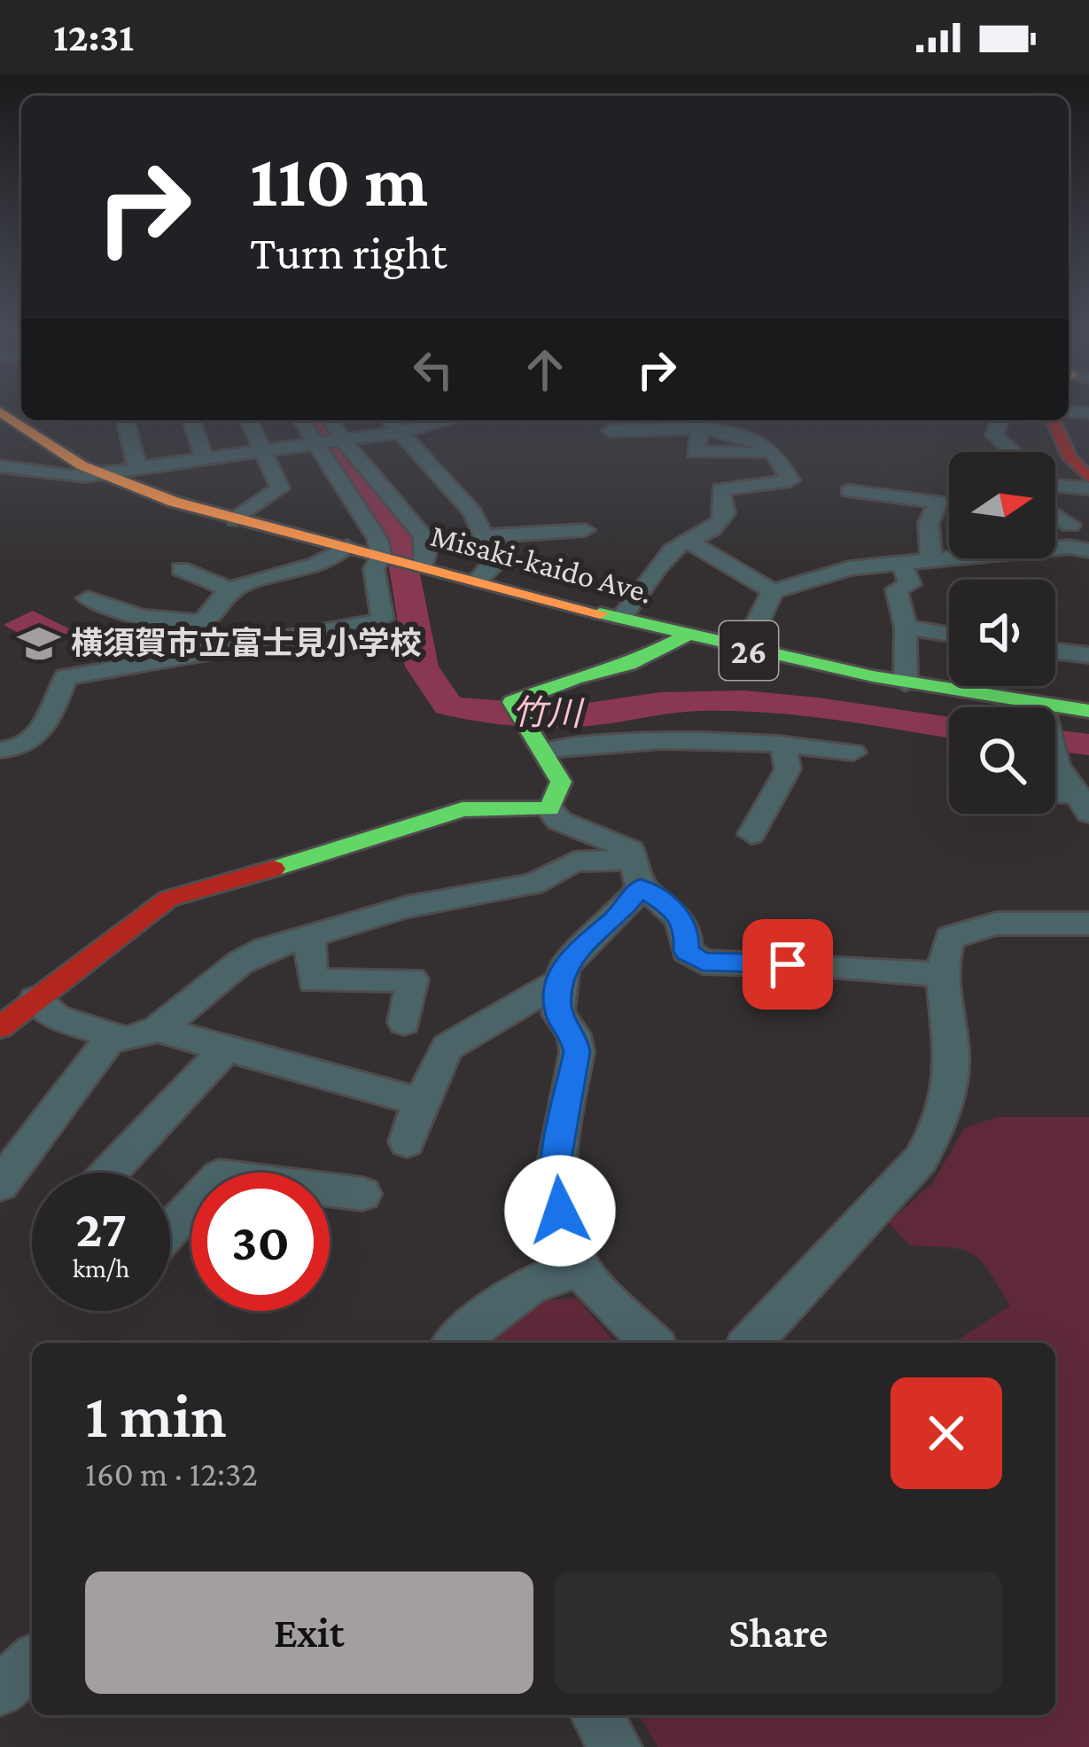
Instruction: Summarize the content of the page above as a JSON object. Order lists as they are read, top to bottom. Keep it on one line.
{"streets":{"main road":["Misaki-kaido Ave.","26"]},"water":["竹川"],"places":{"school or university":["横須賀市立富士見小学校"]},"north":"right","page":{"status":"12:31","turn":["110 m","Turn right"],"speed":"27 km/h","limit":"30","heading":["1 min","160 m · 12:32"],"buttons":["Exit","Share"]}}
